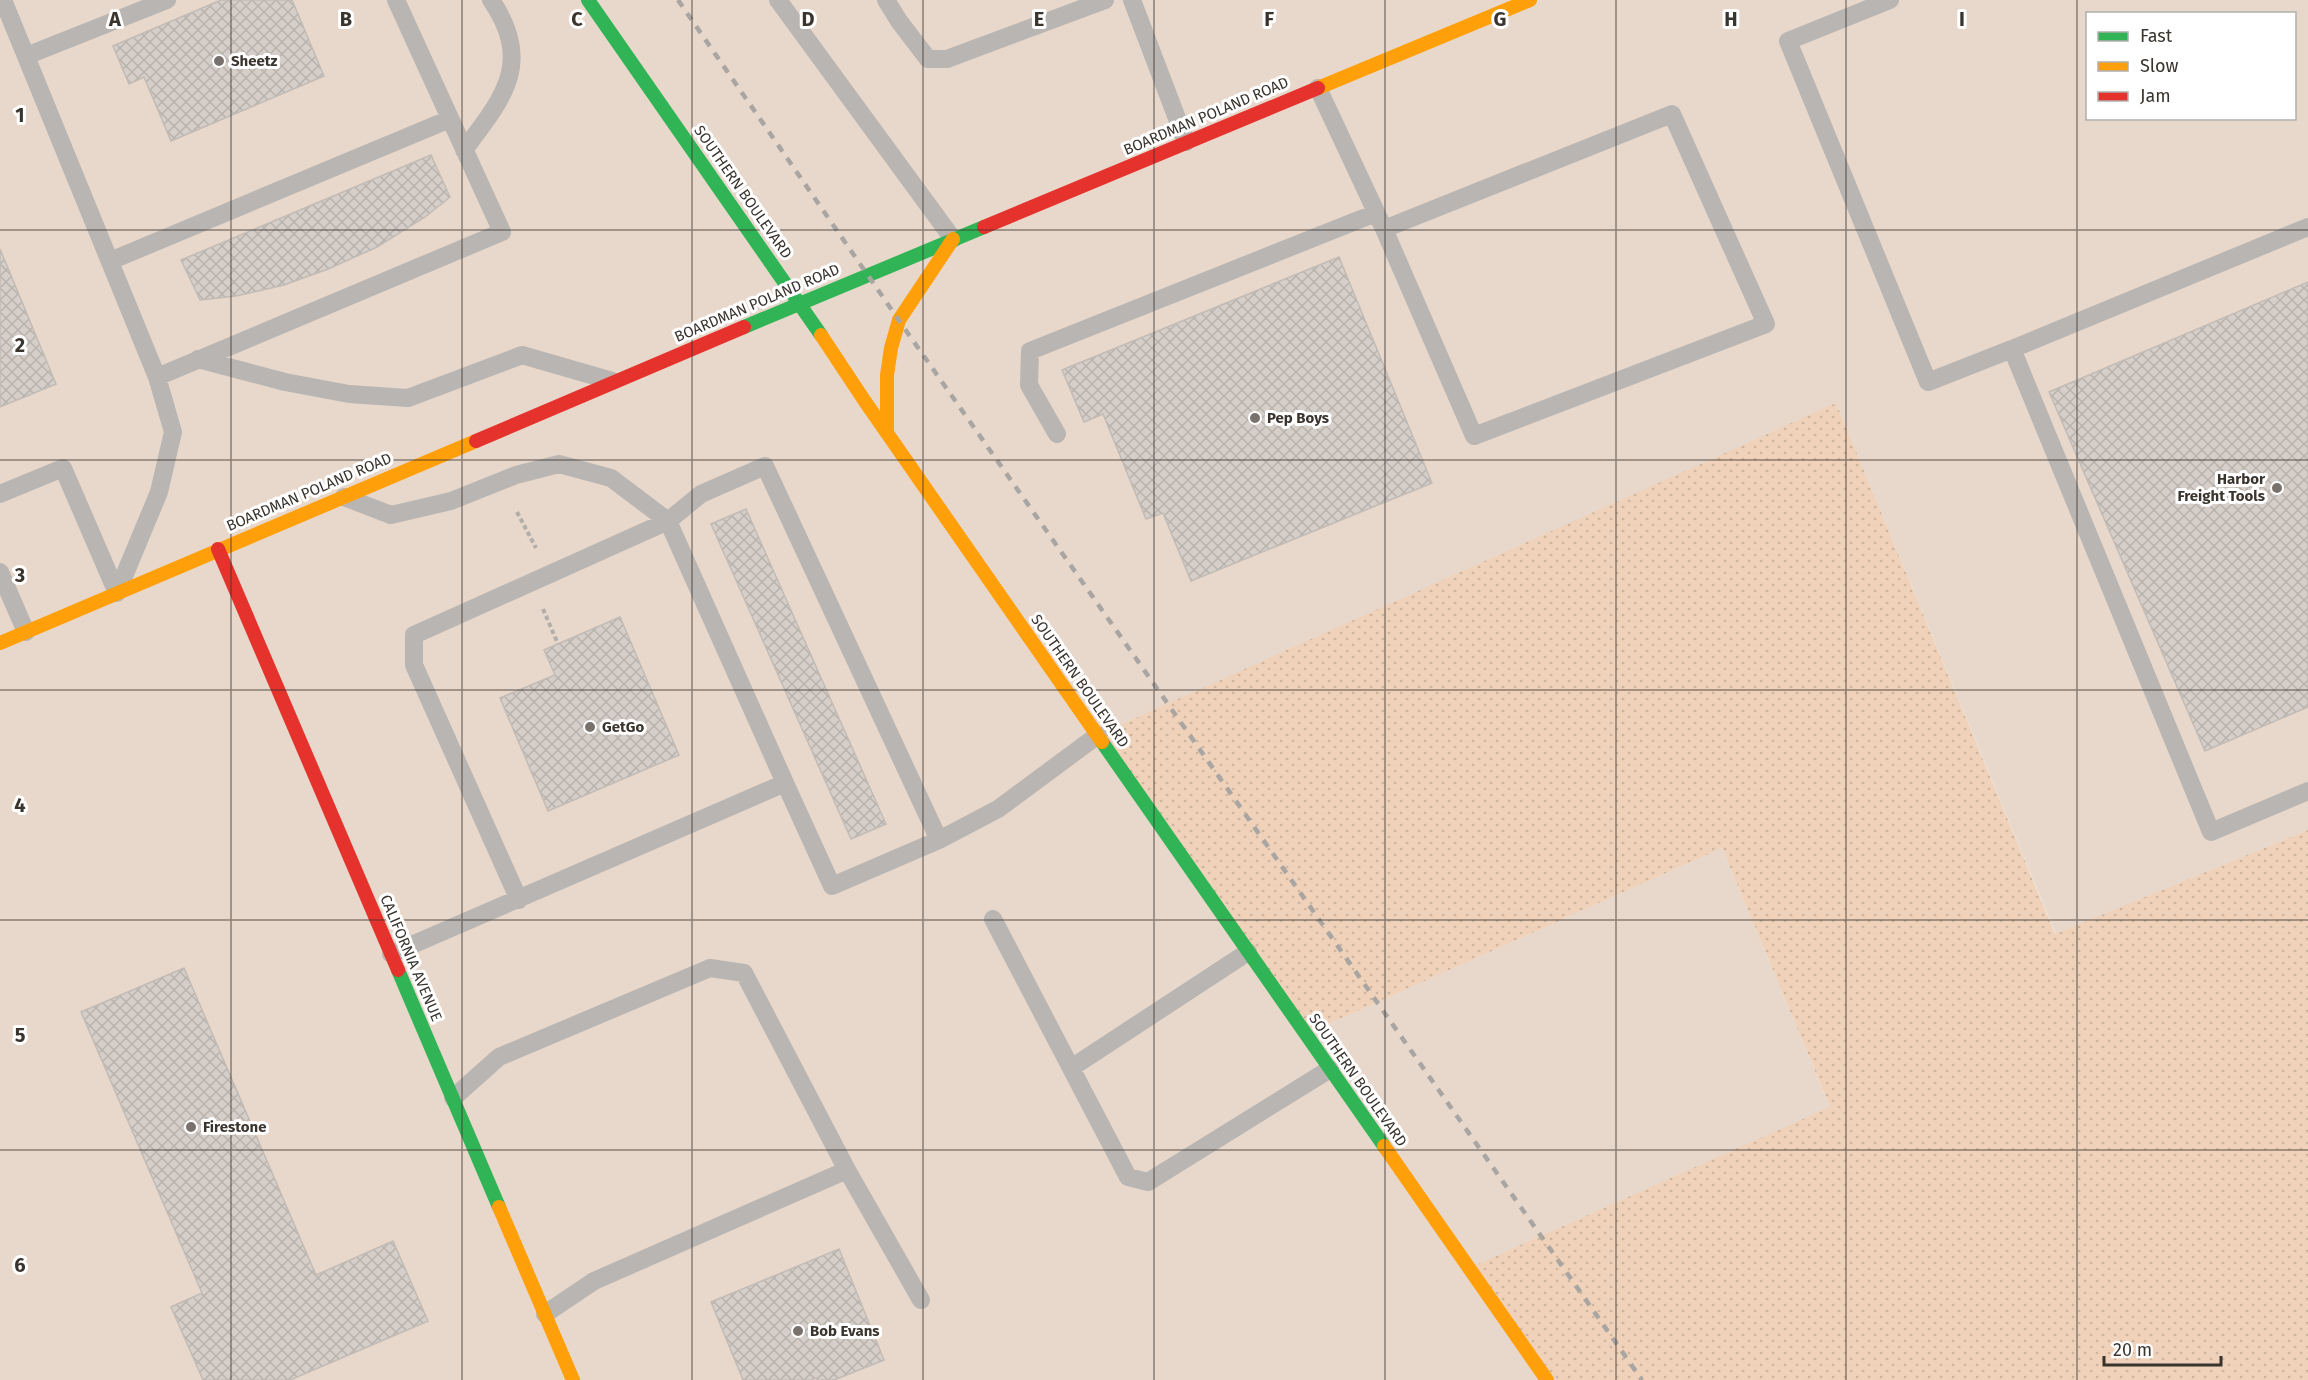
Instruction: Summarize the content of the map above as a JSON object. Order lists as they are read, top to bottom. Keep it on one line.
{"streets":{"street":["BOARDMAN POLAND ROAD","SOUTHERN BOULEVARD","CALIFORNIA AVENUE"]},"crossings":[["BOARDMAN POLAND ROAD","SOUTHERN BOULEVARD"],["BOARDMAN POLAND ROAD","CALIFORNIA AVENUE"]],"places":["Sheetz","Pep Boys","Harbor Freight Tools","GetGo","Firestone","Bob Evans"],"legend":["Fast","Slow","Jam"],"scale_bar":"20 m","grid":{"columns":["A","B","C","D","E","F","G","H","I"],"rows":["1","2","3","4","5","6"]}}
